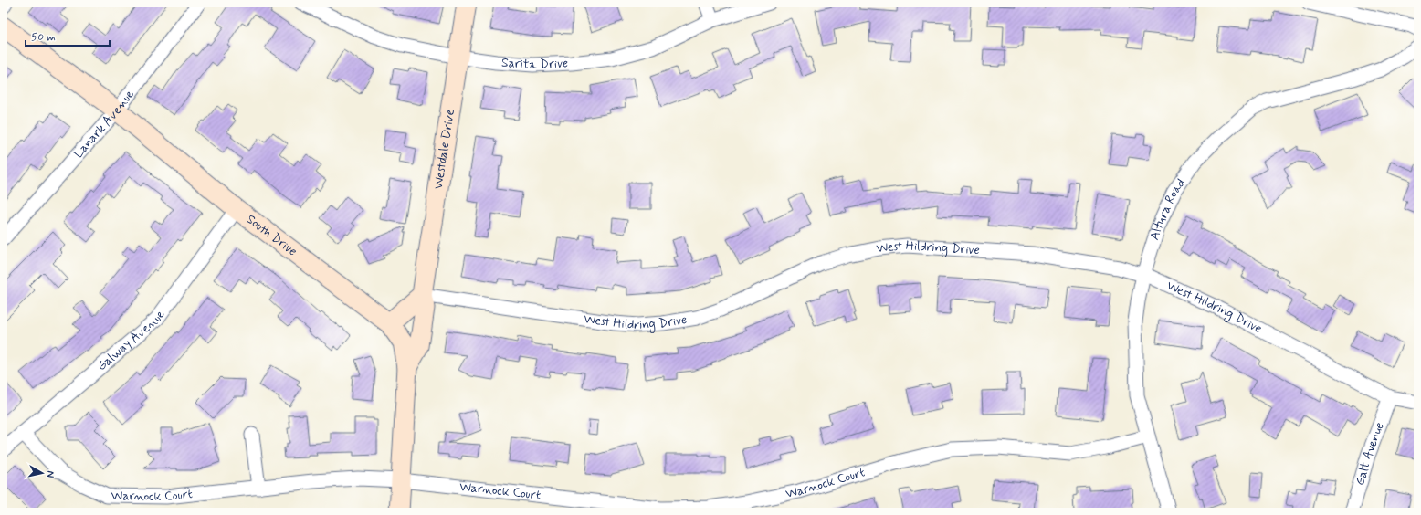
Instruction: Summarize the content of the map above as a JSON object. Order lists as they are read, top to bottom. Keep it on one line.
{"streets":{"street":["Sarita Drive","Lanark Avenue","Westdale Drive","Altura Road","South Drive","West Hildring Drive","Galway Avenue","Galt Avenue","Warnock Court"]},"crossings":[["Sarita Drive","Westdale Drive"],["Lanark Avenue","South Drive"],["Westdale Drive","South Drive"],["Westdale Drive","West Hildring Drive"],["Altura Road","West Hildring Drive"],["Altura Road","Warnock Court"],["South Drive","Galway Avenue"],["South Drive","Warnock Court"],["West Hildring Drive","Galt Avenue"],["Galway Avenue","Warnock Court"]],"scale_bar":"50 m","north":"right"}
